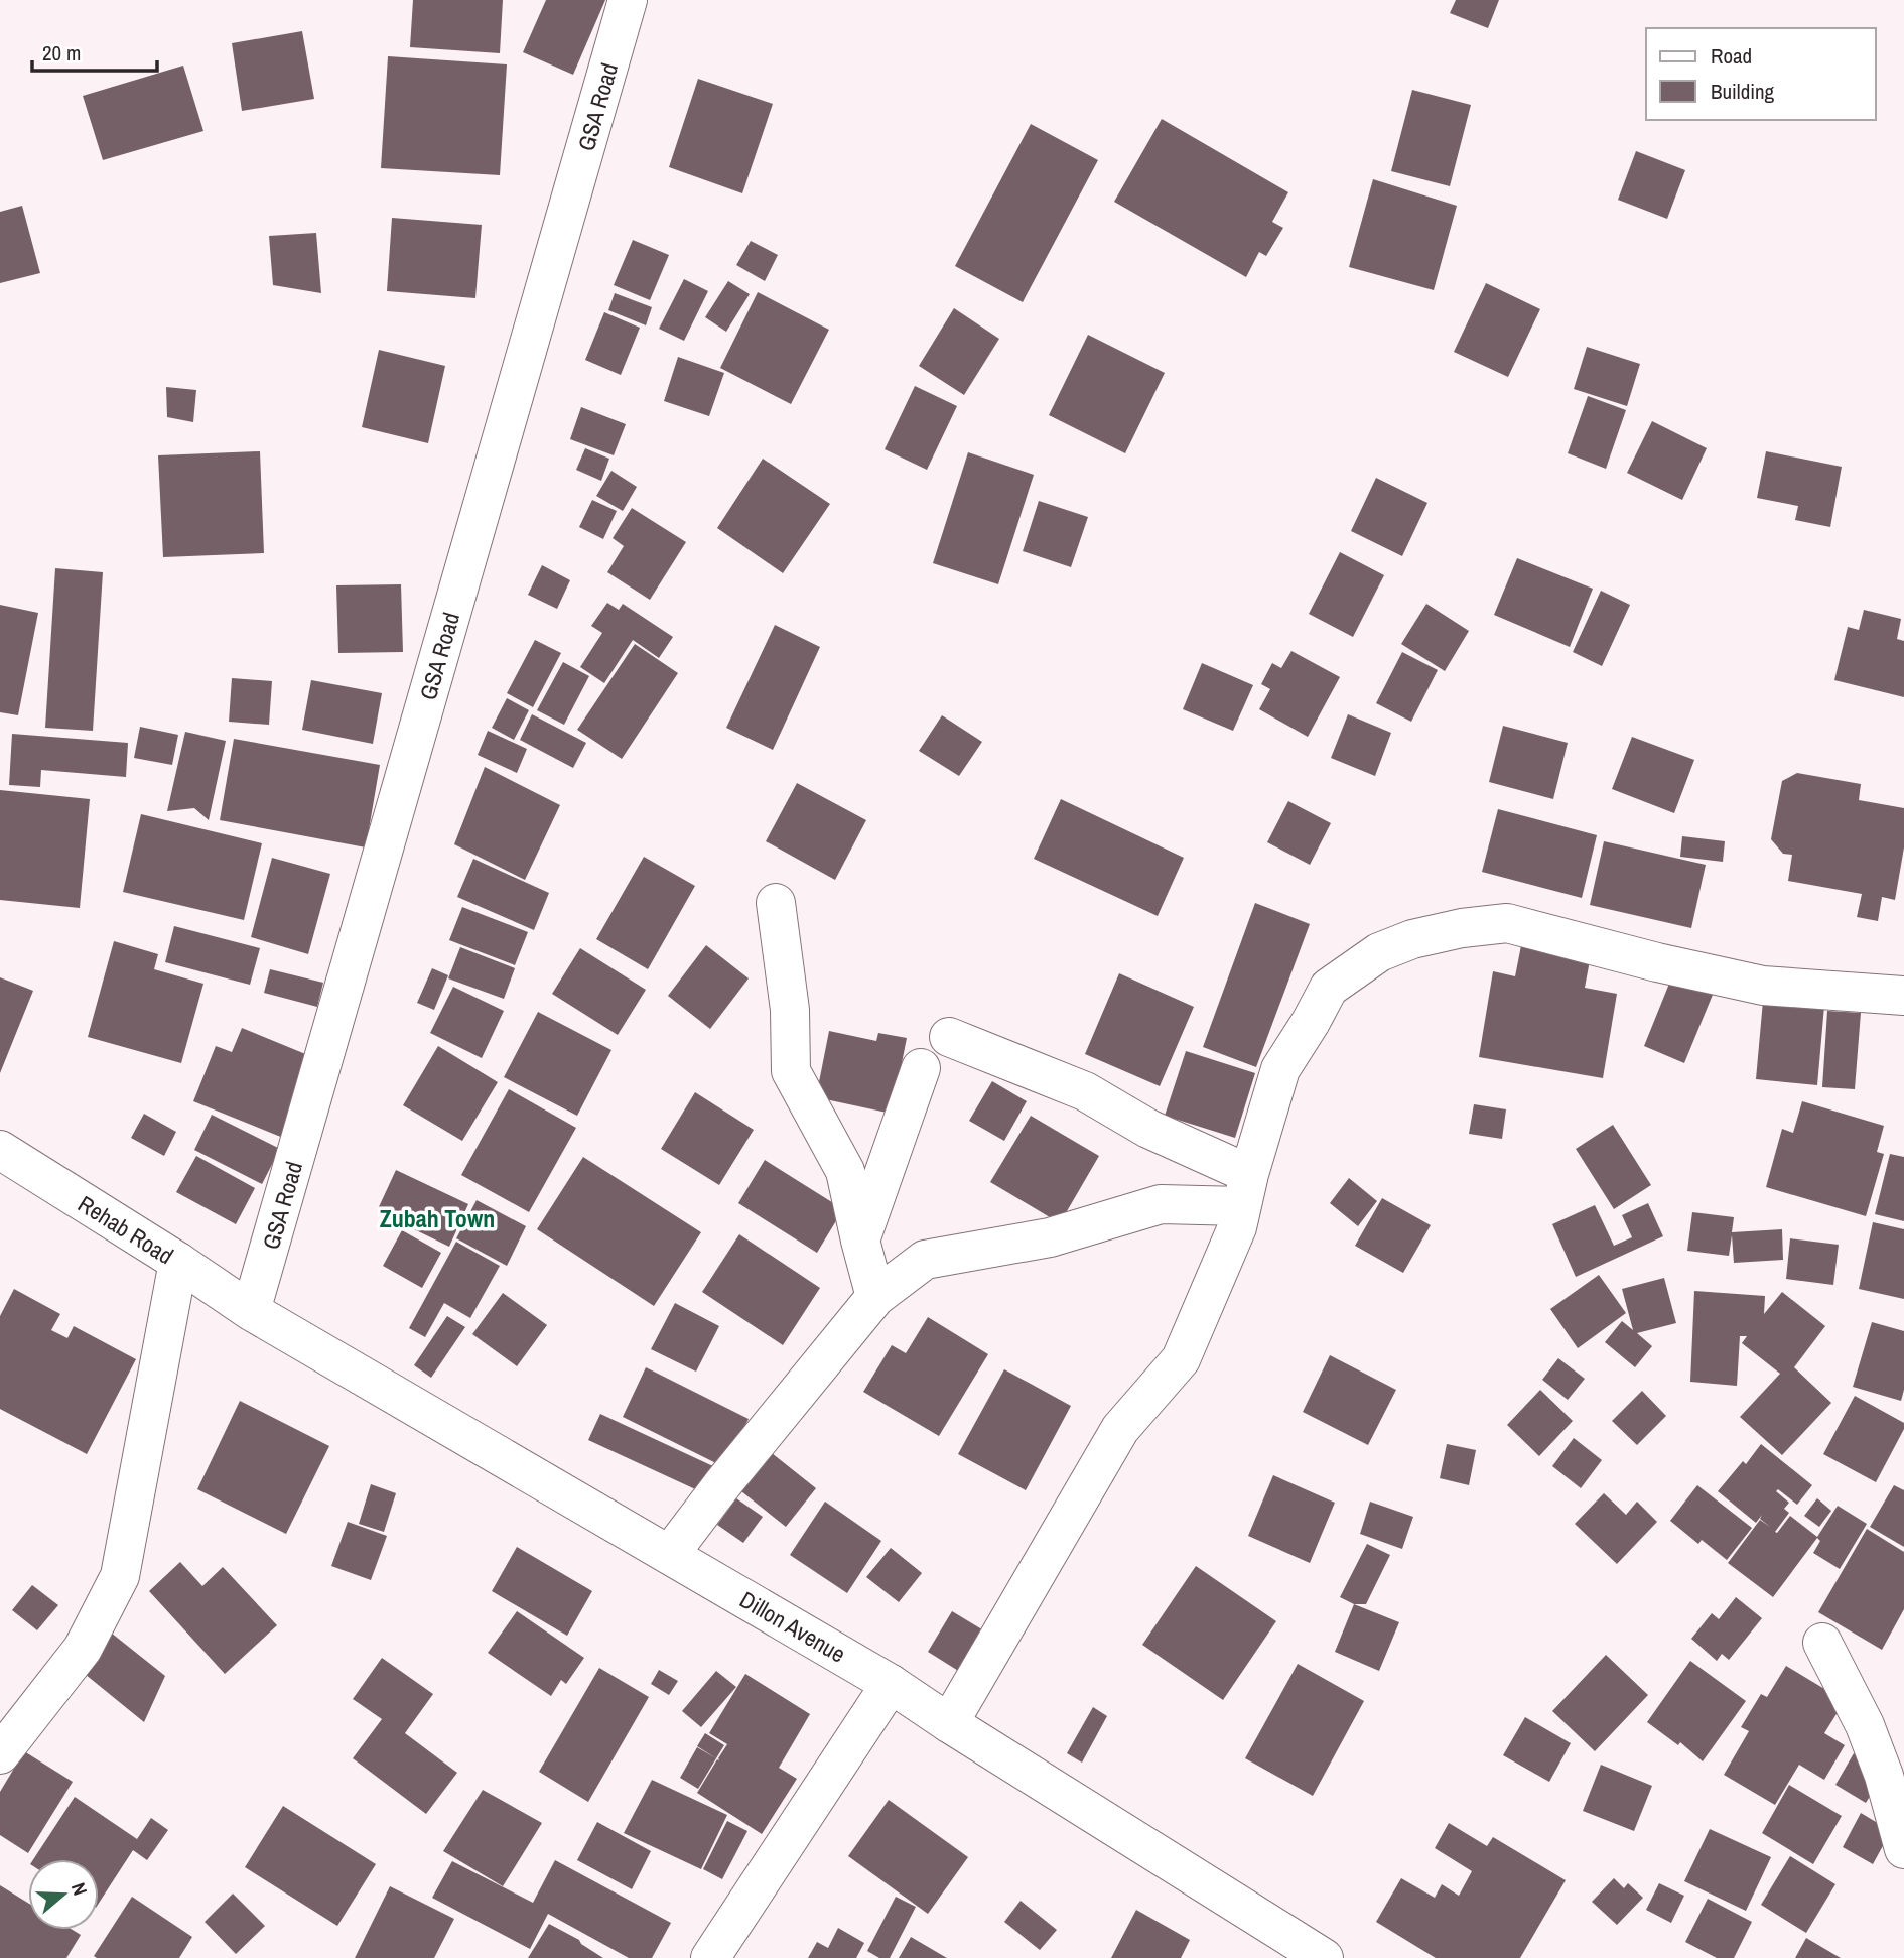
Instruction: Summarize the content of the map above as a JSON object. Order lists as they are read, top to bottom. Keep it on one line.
{"streets":{"street":["GSA Road","Rehab Road","Dillon Avenue"]},"crossings":[["GSA Road","Rehab Road"],["GSA Road","Dillon Avenue"],["Rehab Road","Dillon Avenue"]],"districts":["Zubah Town"],"legend":["Road","Building"],"scale_bar":"20 m","north":"right"}
